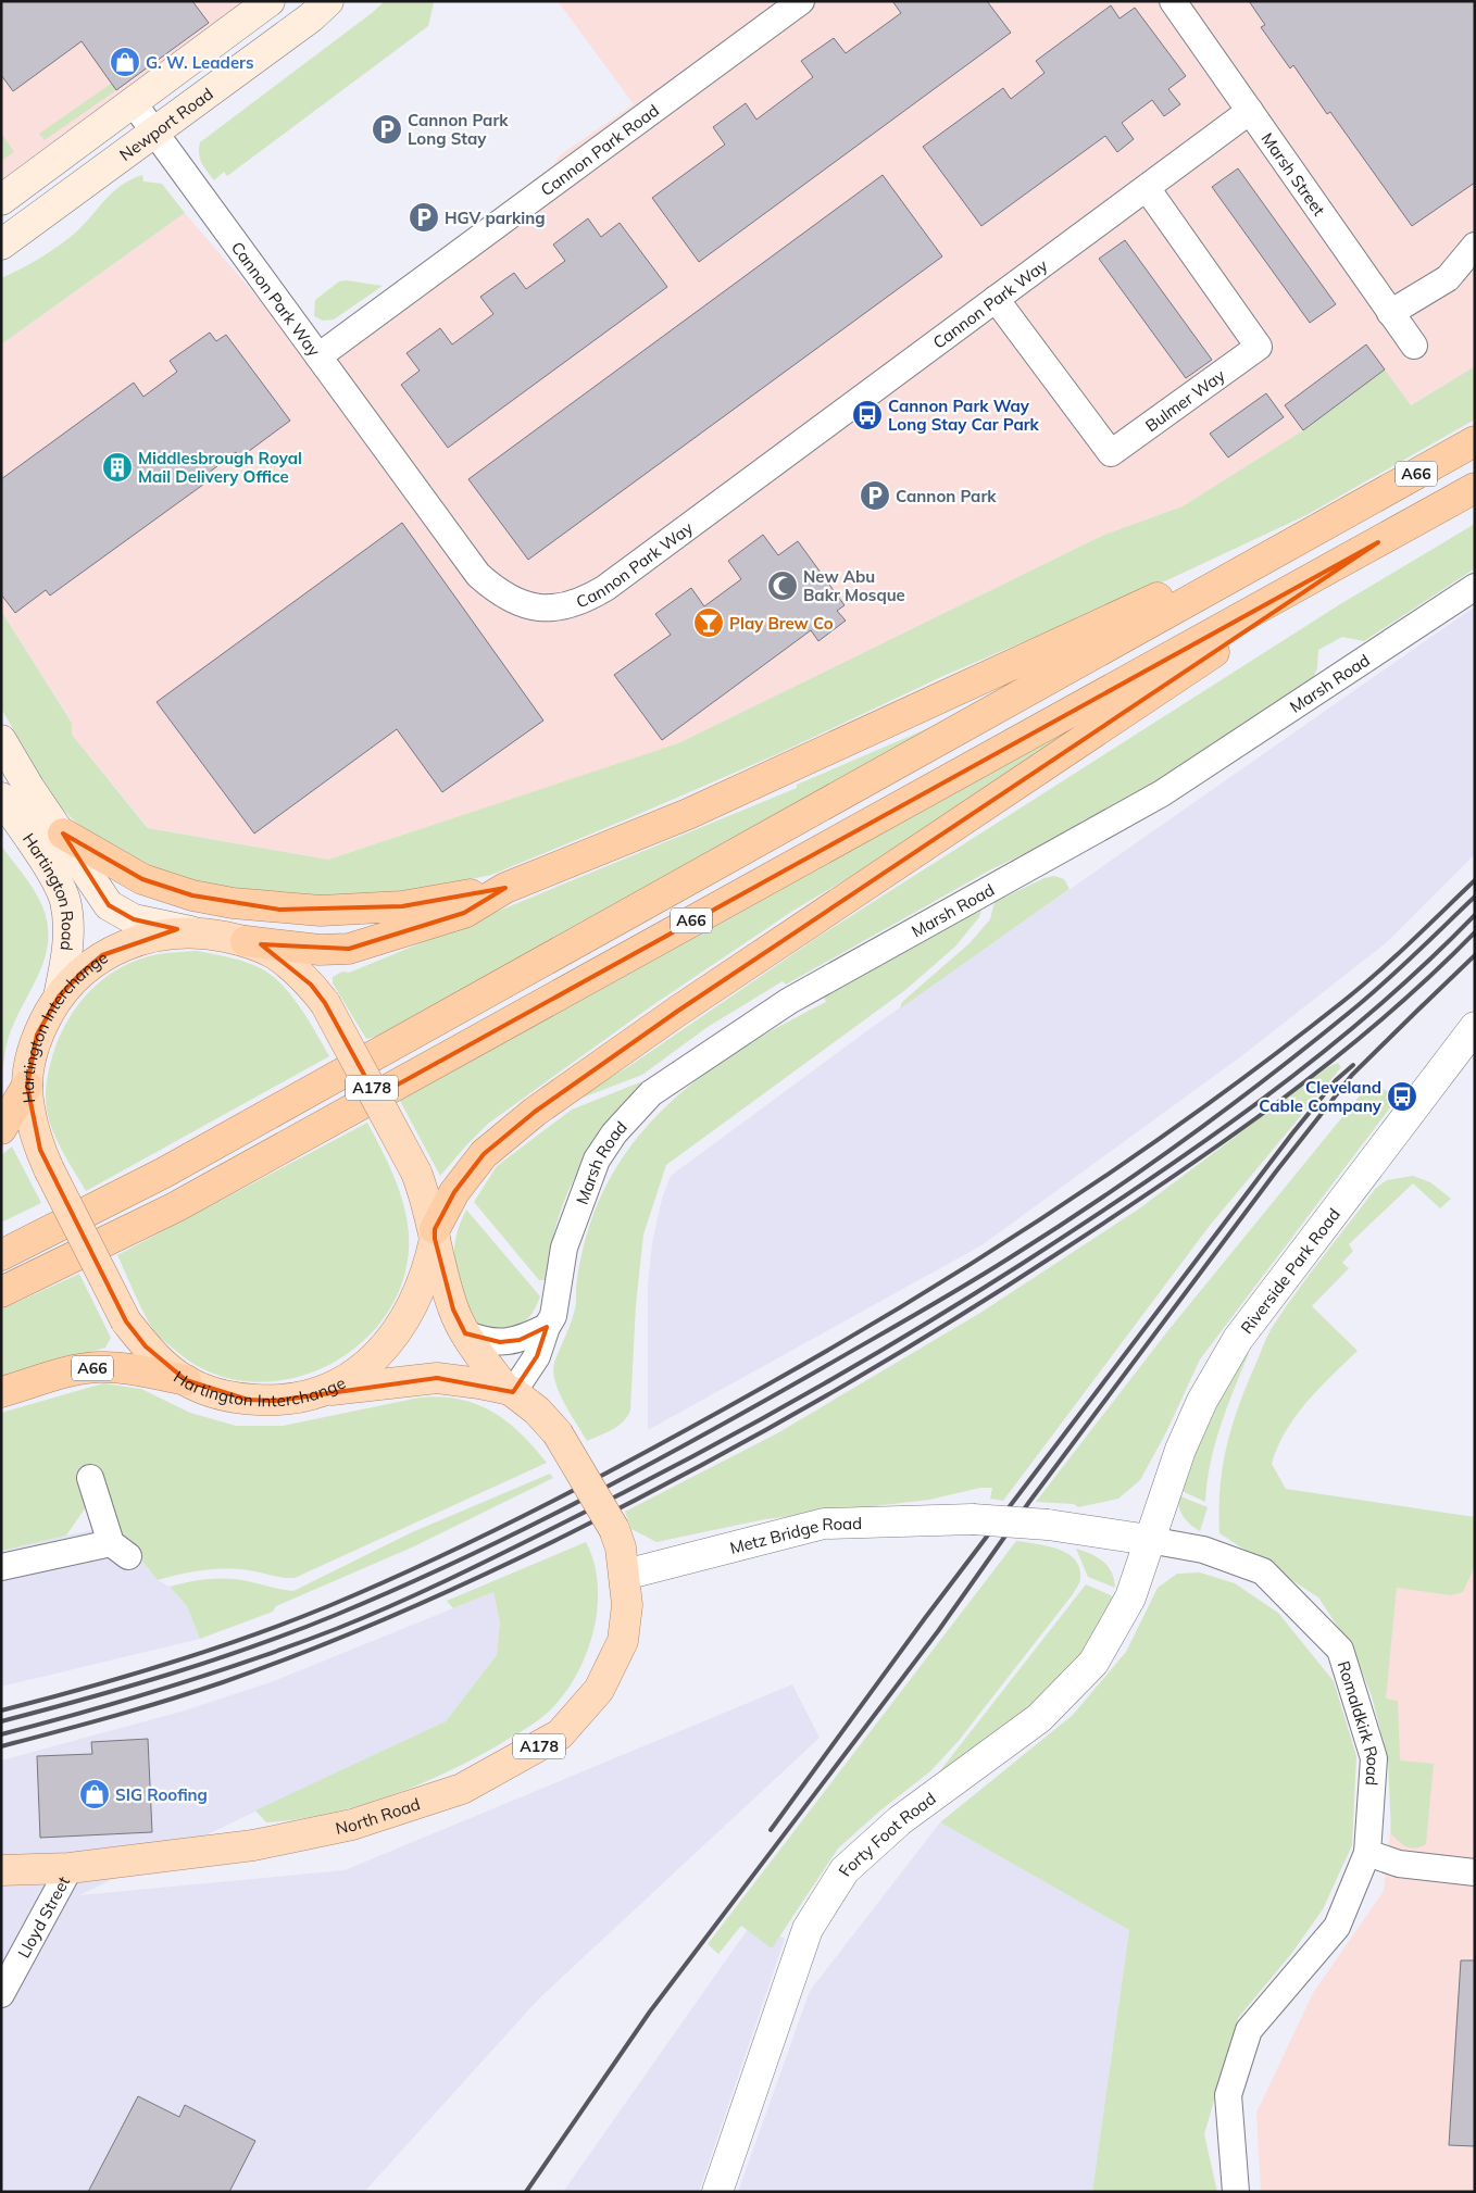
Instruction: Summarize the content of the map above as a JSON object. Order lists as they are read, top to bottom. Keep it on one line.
{"streets":{"highway":["A66"],"main road":["Newport Road","Hartington Road","Hartington Interchange","A178","North Road"],"street":["Cannon Park Road","Marsh Street","Cannon Park Way","Bulmer Way","Marsh Road","Riverside Park Road","Metz Bridge Road","Romaldkirk Road","Forty Foot Road","Lloyd Street"]},"crossings":[["Newport Road","Cannon Park Way"],["Cannon Park Road","Cannon Park Way"],["Marsh Street","Cannon Park Way"],["Cannon Park Way","Bulmer Way"],["A66","Hartington Interchange"],["Marsh Road","A178"],["Hartington Road","Hartington Interchange"],["Hartington Interchange","A178"],["A178","Metz Bridge Road"],["A178","North Road"],["Riverside Park Road","Metz Bridge Road"],["Riverside Park Road","Romaldkirk Road"],["Riverside Park Road","Forty Foot Road"],["Metz Bridge Road","Romaldkirk Road"],["Metz Bridge Road","North Road"],["Metz Bridge Road","Forty Foot Road"],["Romaldkirk Road","Forty Foot Road"],["North Road","Lloyd Street"]],"places":{"shop":["G. W. Leaders","SIG Roofing"],"parking":["Cannon Park Long Stay","HGV parking","Cannon Park"],"bus stop":["Cannon Park Way Long Stay Car Park","Cleveland Cable Company"],"building":["Middlesbrough Royal Mail Delivery Office"],"mosque":["New Abu Bakr Mosque"],"bar":["Play Brew Co"]}}
